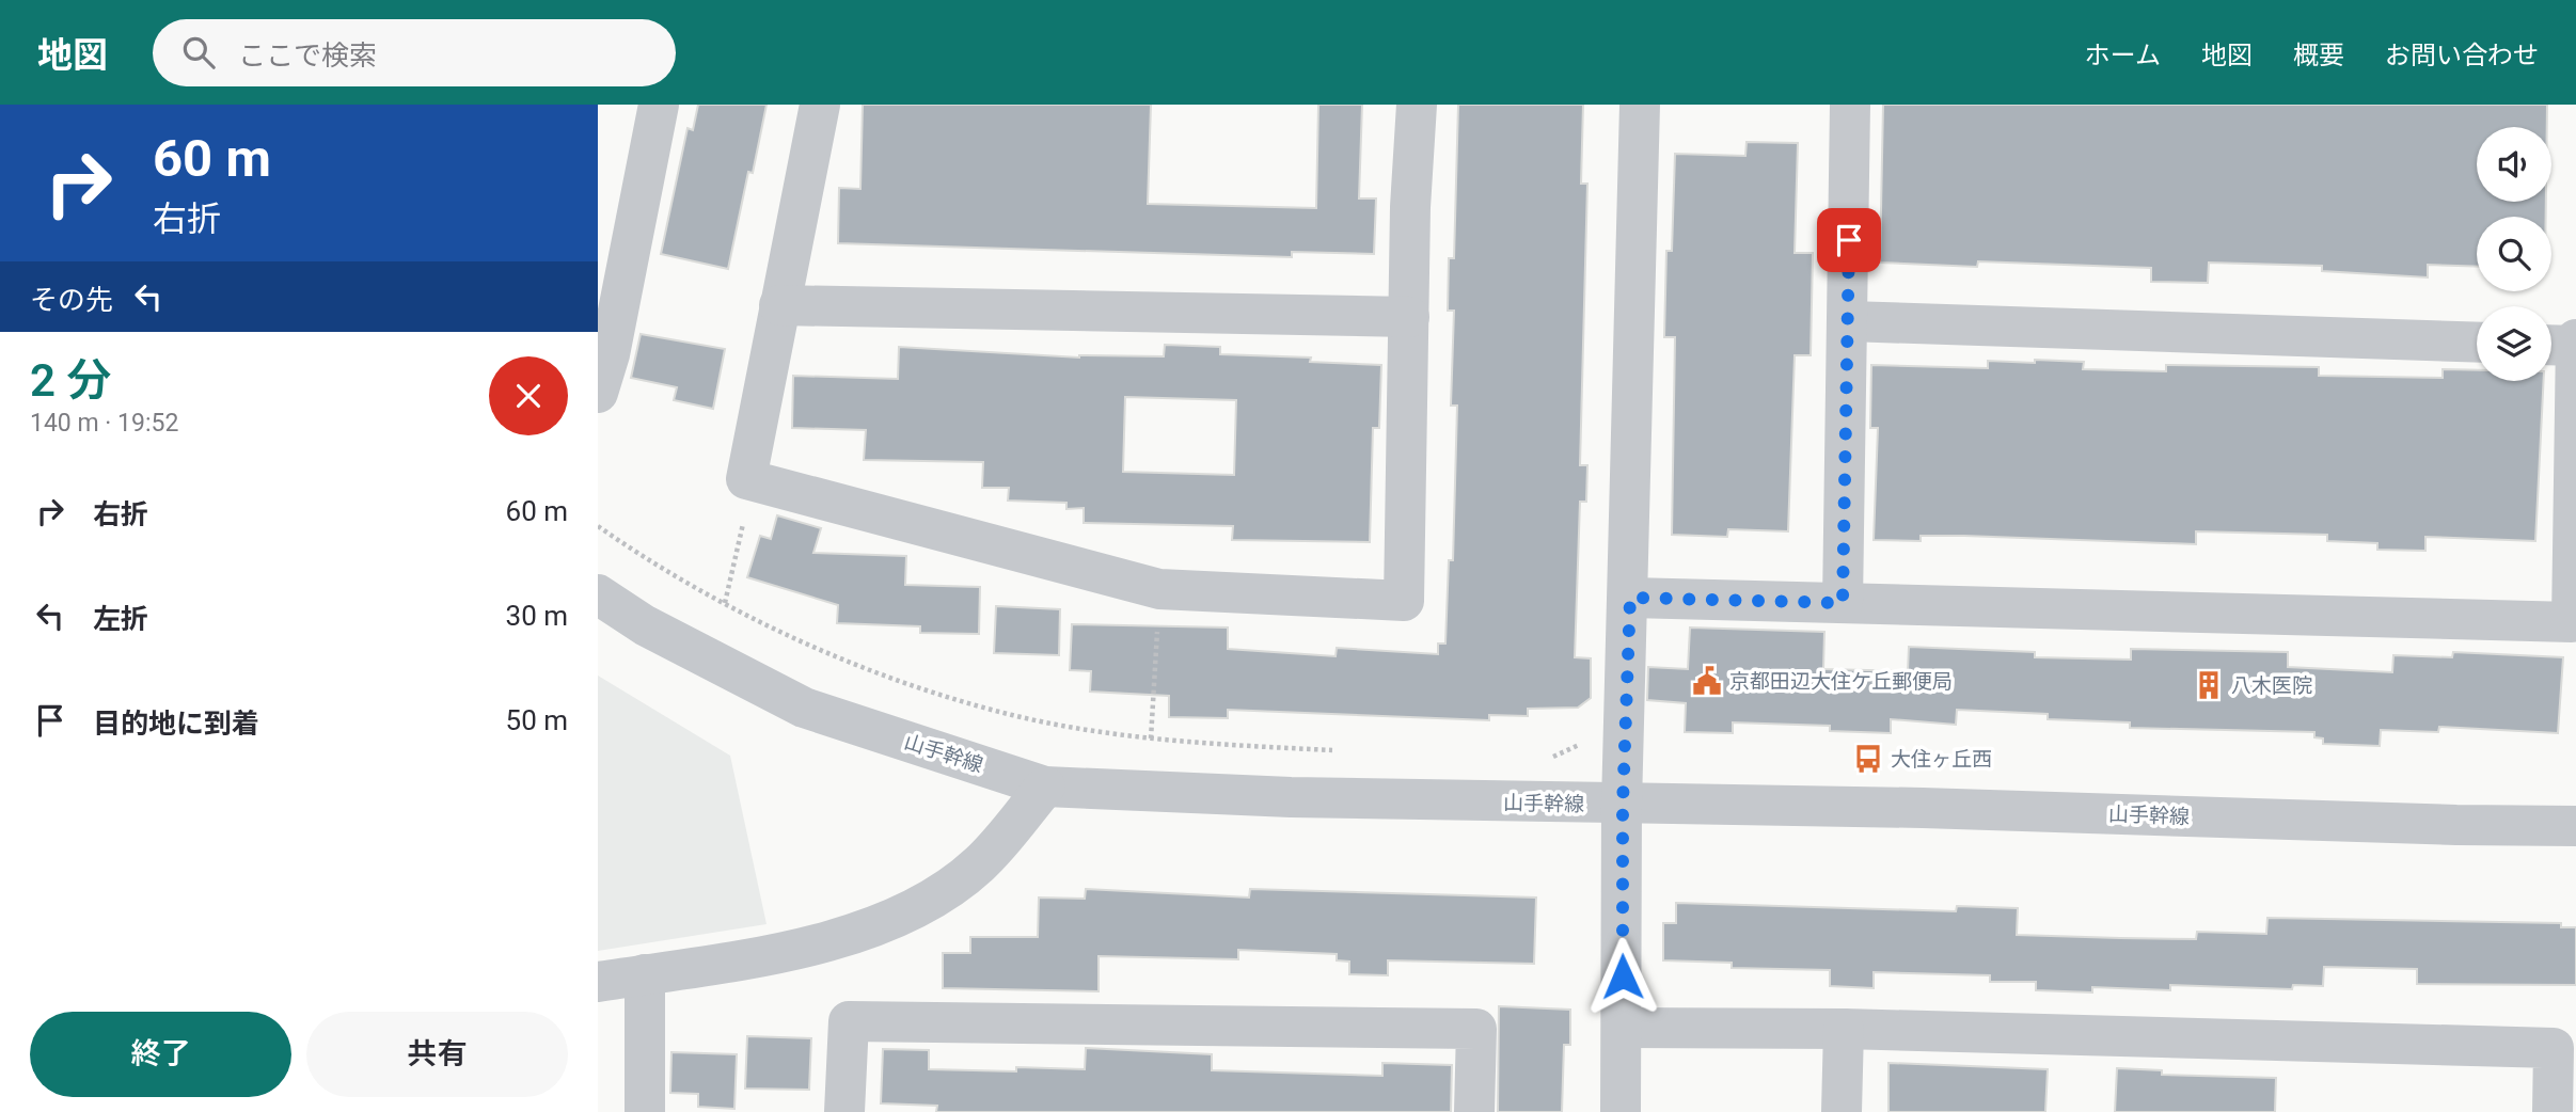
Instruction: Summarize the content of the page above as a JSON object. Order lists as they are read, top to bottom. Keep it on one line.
{"streets":{"street":["山手幹線"]},"places":{"public building":["京都田辺大住ケ丘郵便局"],"building":["八木医院"],"bus stop":["大住ヶ丘西"]},"page":{"header":"地図","search":"ここで検索","nav":["ホーム","地図","概要","お問い合わせ"],"turn":["60 m","右折"],"then":"その先","heading":["2 分","140 m · 19:52"],"list":[{"name":"右折","value":"60 m"},{"name":"左折","value":"30 m"},{"name":"目的地に到着","value":"50 m"}],"buttons":["終了","共有"]}}
